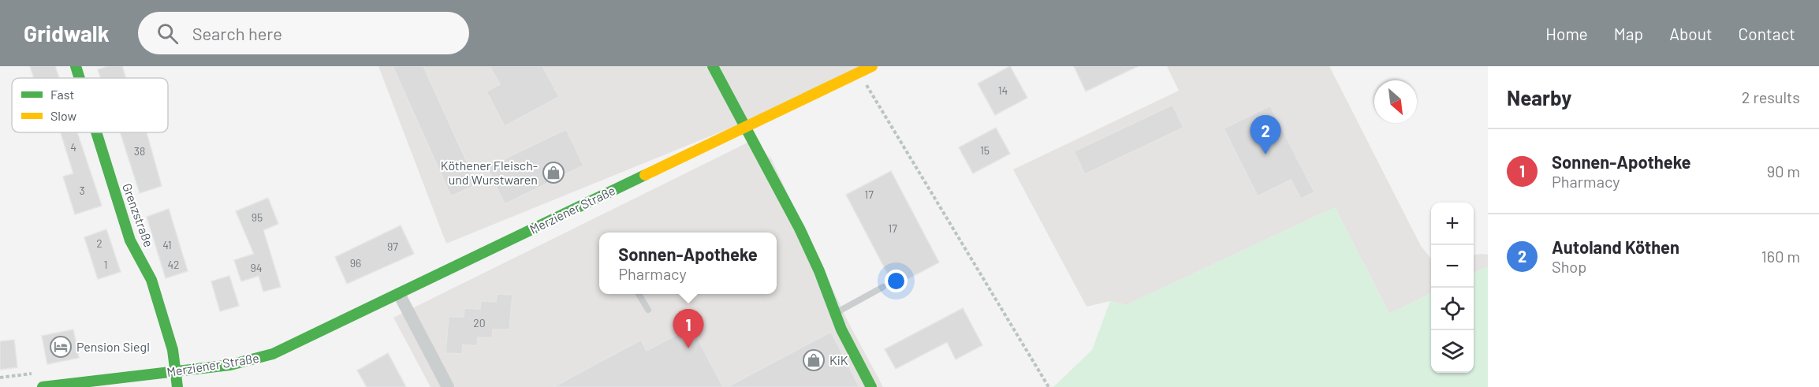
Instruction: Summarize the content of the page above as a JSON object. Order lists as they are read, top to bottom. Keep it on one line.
{"streets":{"main road":["Merziener Straße","Grenzstraße"]},"crossings":[["Merziener Straße","Grenzstraße"]],"places":{"shop":["Köthener Fleisch- und Wurstwaren","KiK"],"hotel":["Pension Siegl"]},"house_numbers":["14","4","15","38","3","17","95","17","2","41","97","96","1","42","94","20"],"legend":["Fast","Slow"],"north":"bottom right","page":{"header":"Gridwalk","search":"Search here","nav":["Home","Map","About","Contact"],"heading":["Nearby","2 results"],"pins":["2","1"],"list":[{"mark":"1","name":"Sonnen-Apotheke","note":"Pharmacy","value":"90 m"},{"mark":"2","name":"Autoland Köthen","note":"Shop","value":"160 m"}],"map_buttons":["+","−"],"popup":["Sonnen-Apotheke","Pharmacy"]}}
